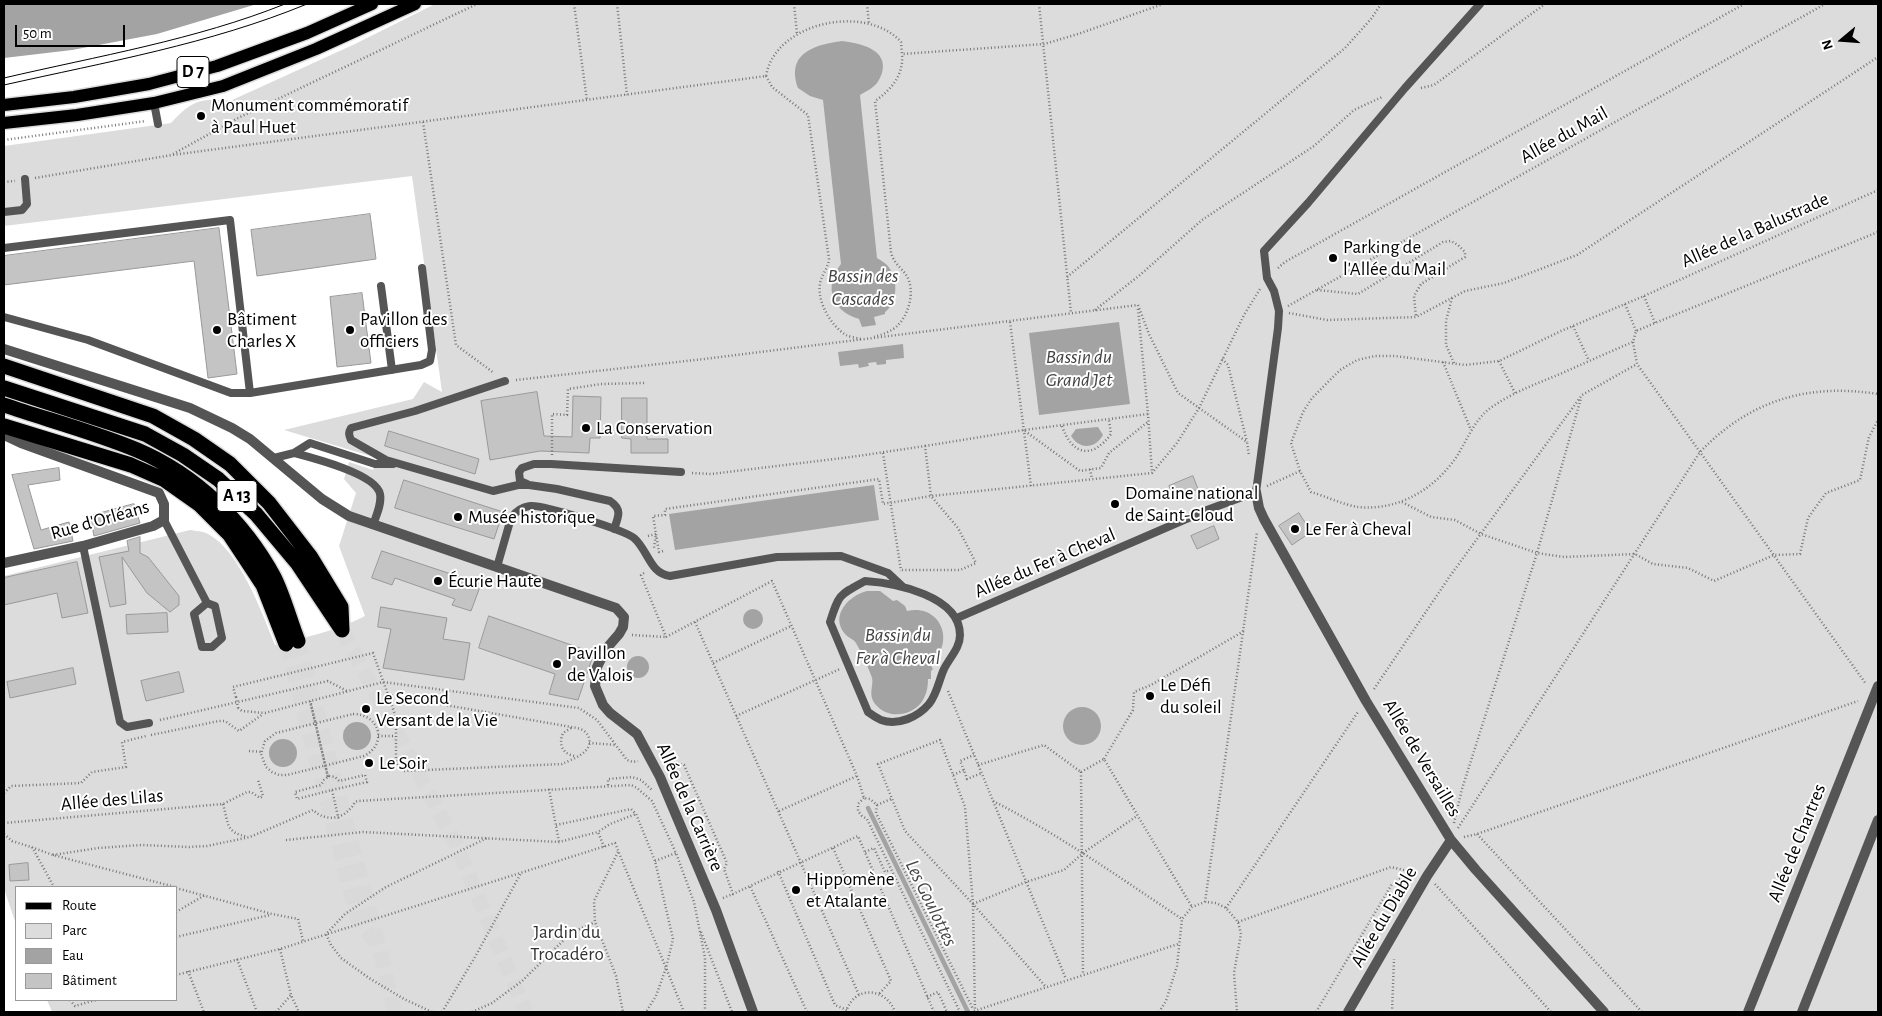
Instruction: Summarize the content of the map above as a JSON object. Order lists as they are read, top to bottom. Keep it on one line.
{"streets":{"highway":["A 13"],"main road":["D 7"],"street":["Rue d'Orléans","Allée de Versailles","Allée de la Carrière","Allée de Chartres","Allée du Diable"],"lane":["Allée du Fer à Cheval"],"path":["Allée du Mail","Allée de la Balustrade","Allée des Lilas"]},"crossings":[["Allée du Fer à Cheval","Allée de Versailles"],["Allée de Versailles","Allée du Diable"]],"water":["Bassin des Cascades","Bassin du Grand Jet","Bassin du Fer à Cheval","Les Goulottes"],"parks":["Jardin du Trocadéro"],"places":["Monument commémoratif à Paul Huet","Parking de l'Allée du Mail","Bâtiment Charles X","Pavillon des officiers","La Conservation","Domaine national de Saint-Cloud","Musée historique","Le Fer à Cheval","Écurie Haute","Pavillon de Valois","Le Défi du soleil","Le Second Versant de la Vie","Le Soir","Hippomène et Atalante"],"legend":["Route","Parc","Eau","Bâtiment"],"scale_bar":"50 m","north":"left"}
